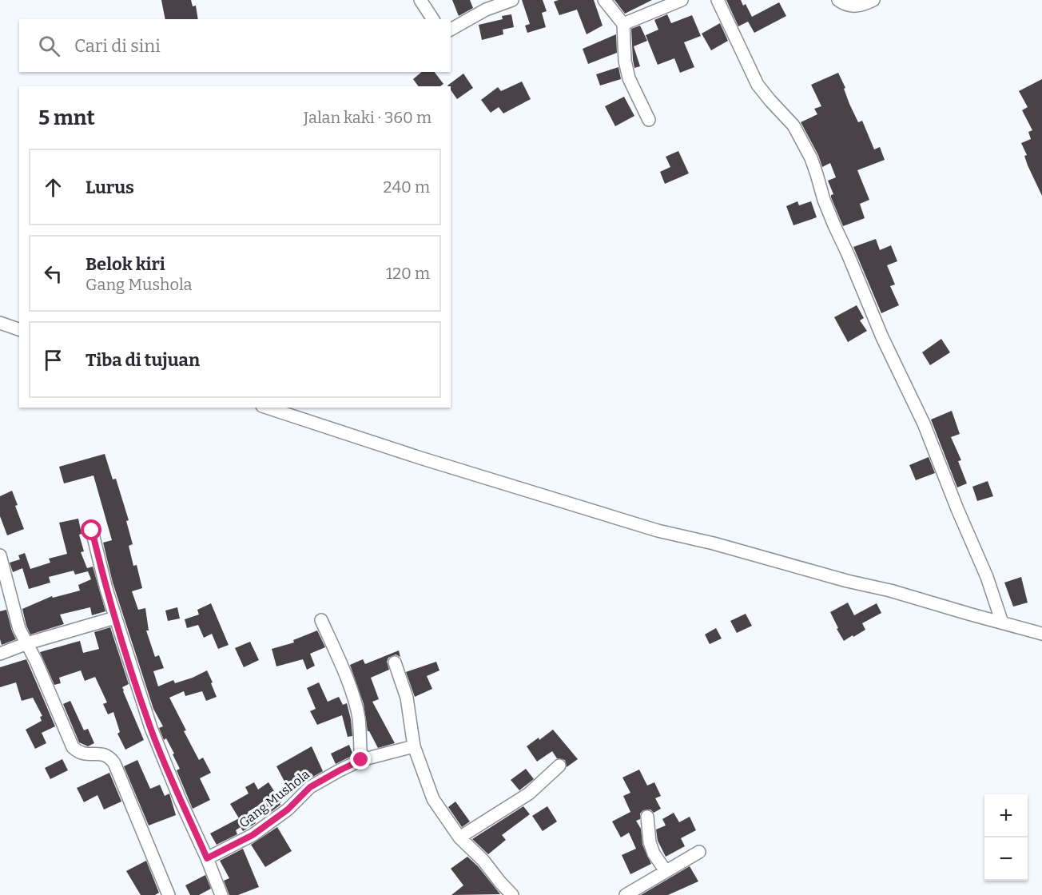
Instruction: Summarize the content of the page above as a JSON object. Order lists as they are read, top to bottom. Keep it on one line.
{"streets":{"street":["Gang Mushola"]},"page":{"search":"Cari di sini","heading":["5 mnt","Jalan kaki · 360 m"],"list":[["Lurus","240 m"],["Belok kiri","Gang Mushola","120 m"],"Tiba di tujuan"],"map_buttons":["+","−"]}}
